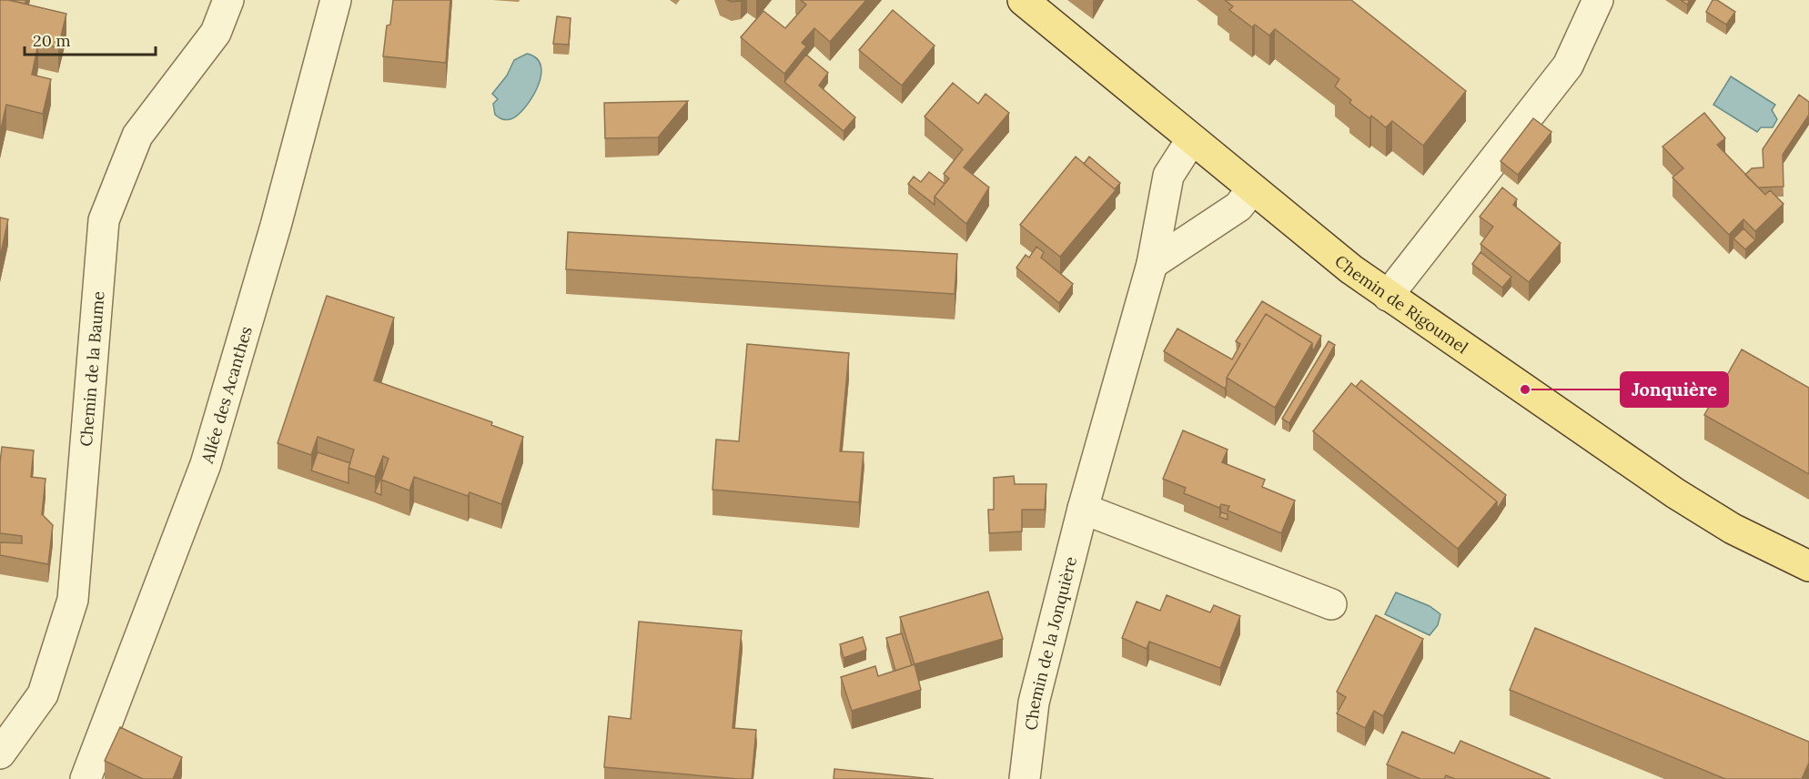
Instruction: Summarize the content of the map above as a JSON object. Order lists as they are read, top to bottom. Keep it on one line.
{"streets":{"main road":["Chemin de Rigoumel"],"street":["Chemin de la Baume","Allée des Acanthes","Chemin de la Jonquière"]},"crossings":[["Chemin de Rigoumel","Chemin de la Jonquière"]],"places":["Jonquière"],"scale_bar":"20 m"}
